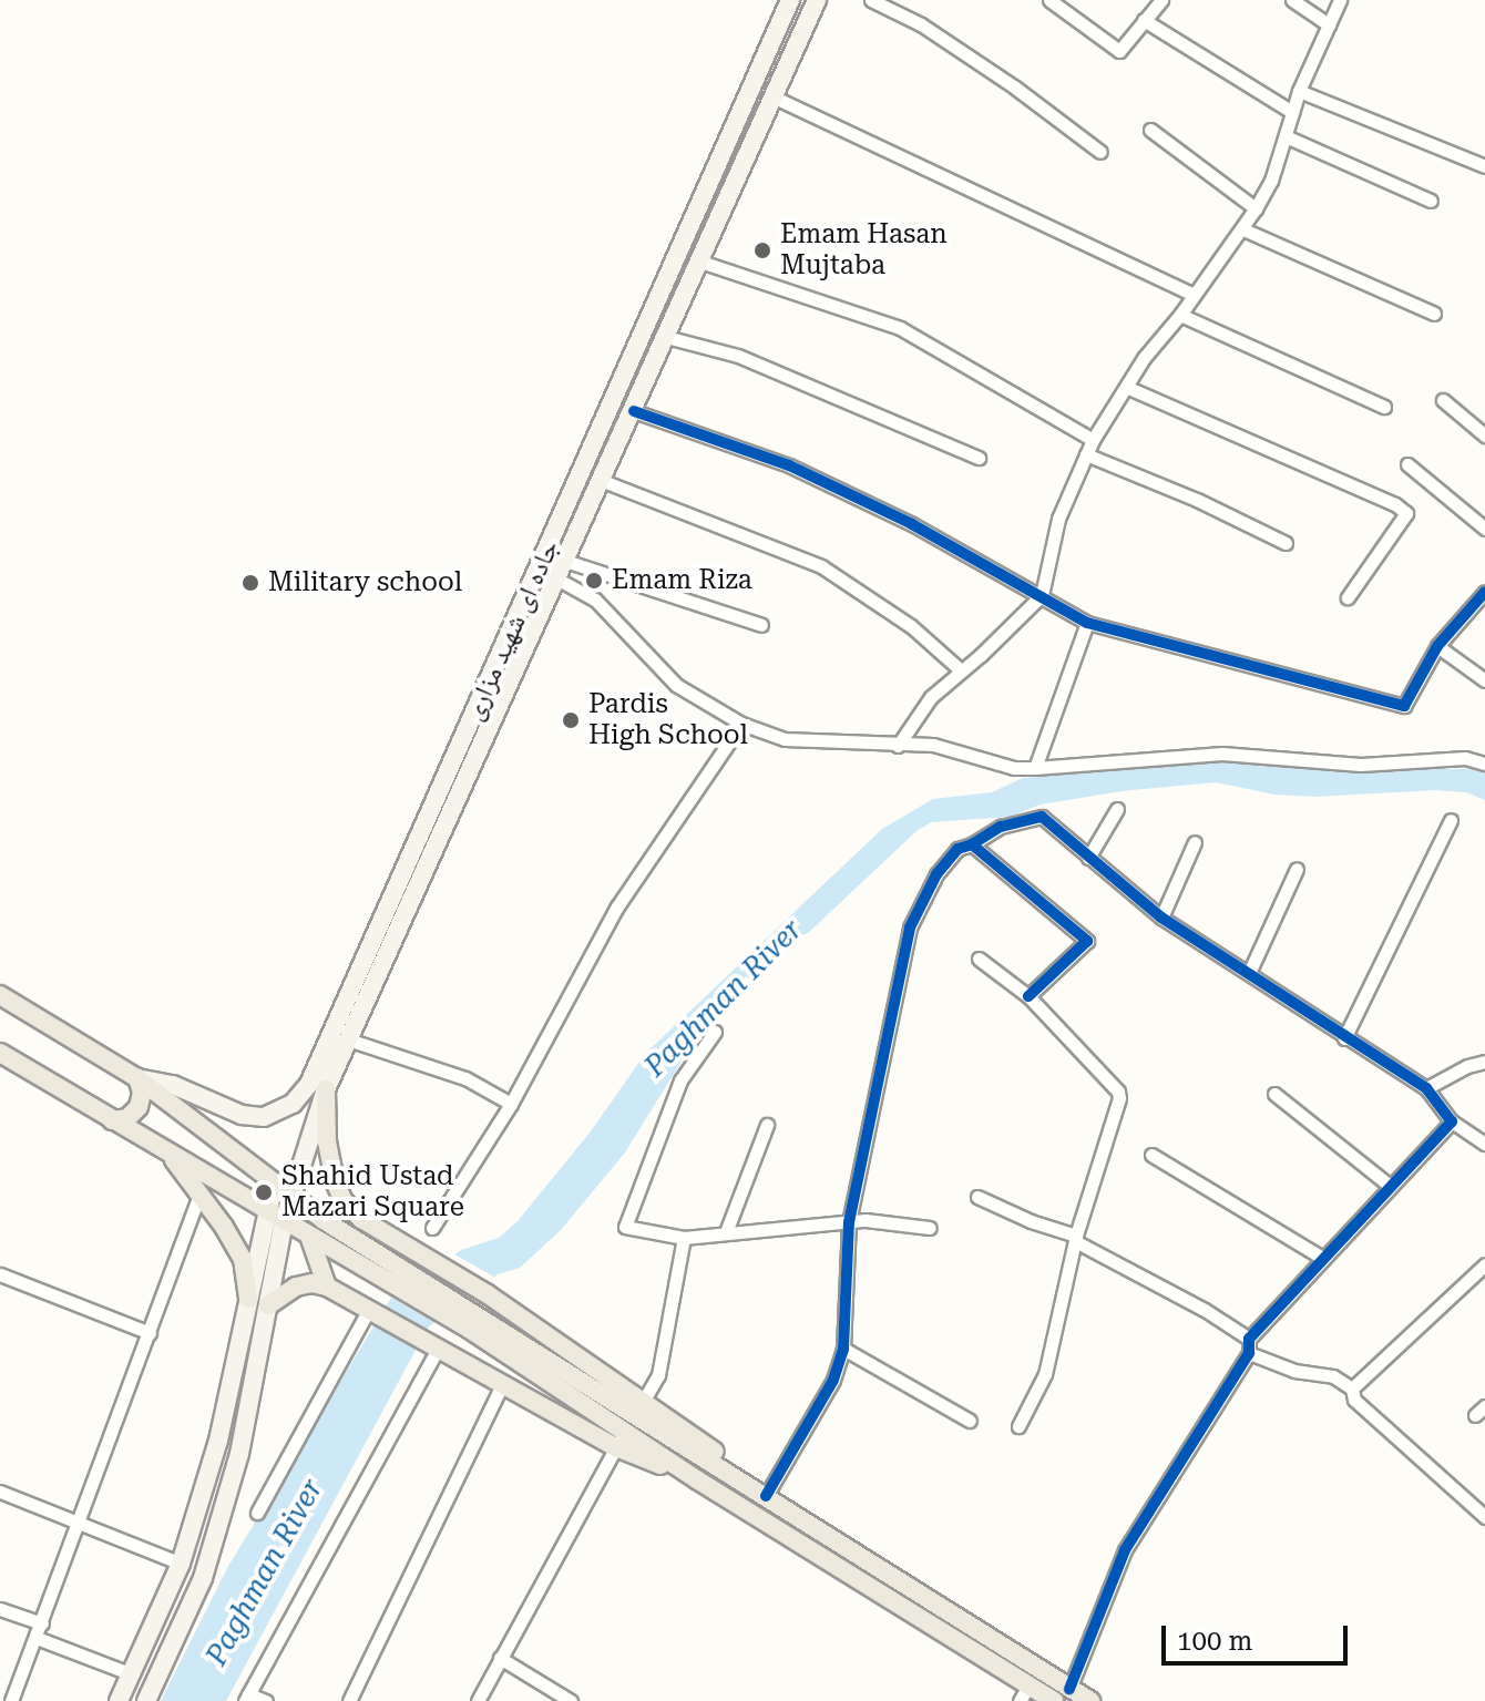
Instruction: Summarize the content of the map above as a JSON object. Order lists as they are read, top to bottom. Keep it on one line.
{"streets":{"main road":["جاده ای شهید مزاری"]},"water":["Paghman River"],"places":["Emam Hasan Mujtaba","Emam Riza","Military school","Pardis High School","Shahid Ustad Mazari Square"],"scale_bar":"100 m"}
